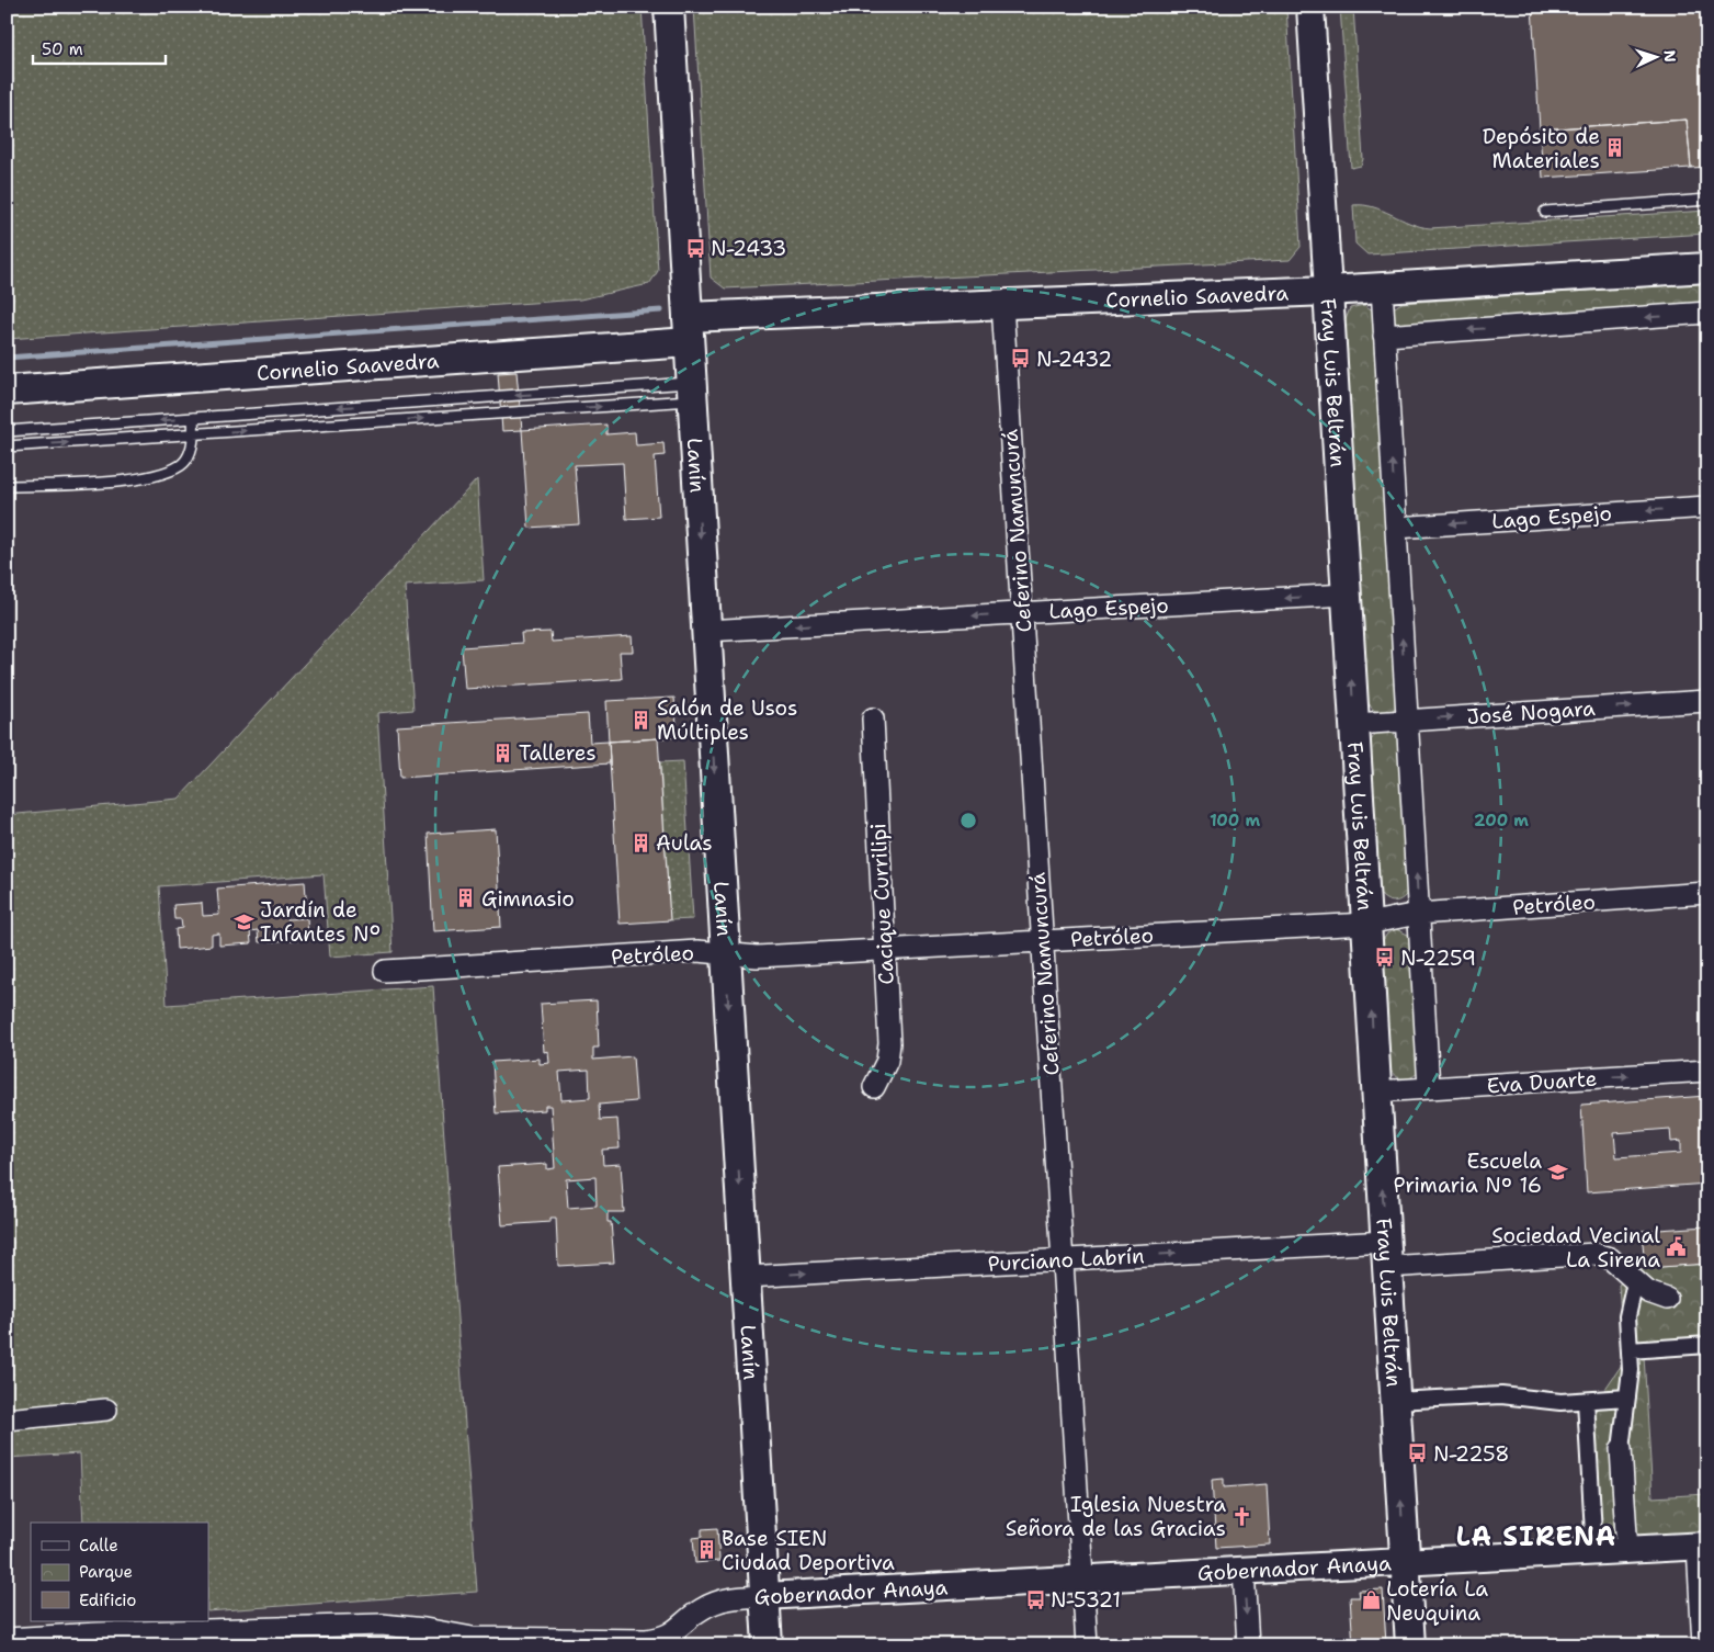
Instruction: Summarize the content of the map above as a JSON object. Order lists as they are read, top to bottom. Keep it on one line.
{"streets":{"main road":["Cornelio Saavedra","Fray Luis Beltrán","Lanín"],"street":["Lago Espejo","Ceferino Namuncurá","José Nogara","Cacique Currilipi","Petróleo","Eva Duarte","Purciano Labrín","Gobernador Anaya"]},"crossings":[["Cornelio Saavedra","Fray Luis Beltrán"],["Cornelio Saavedra","Lanín"],["Cornelio Saavedra","Ceferino Namuncurá"],["Fray Luis Beltrán","Lago Espejo"],["Fray Luis Beltrán","José Nogara"],["Fray Luis Beltrán","Petróleo"],["Fray Luis Beltrán","Eva Duarte"],["Fray Luis Beltrán","Purciano Labrín"],["Fray Luis Beltrán","Gobernador Anaya"],["Lanín","Lago Espejo"],["Lanín","Petróleo"],["Lanín","Purciano Labrín"],["Lanín","Gobernador Anaya"],["Lago Espejo","Ceferino Namuncurá"],["Ceferino Namuncurá","Petróleo"],["Ceferino Namuncurá","Purciano Labrín"],["Ceferino Namuncurá","Gobernador Anaya"],["Cacique Currilipi","Petróleo"]],"one_way":["Lanín","Lago Espejo","José Nogara","Eva Duarte","Purciano Labrín"],"districts":["LA SIRENA"],"places":{"building":["Depósito de Materiales","Salón de Usos Múltiples","Talleres","Aulas","Gimnasio","Base SIEN Ciudad Deportiva"],"bus stop":["N-2433","N-2432","N-2259","N-2258","N-5321"],"school or university":["Jardín de Infantes N°","Escuela Primaria Nº 16"],"public building":["Sociedad Vecinal La Sirena"],"church":["Iglesia Nuestra Señora de las Gracias"],"shop":["Lotería La Neuquina"]},"legend":["Calle","Parque","Edificio"],"scale_bar":"50 m","north":"right","rings":["100 m","200 m"]}
